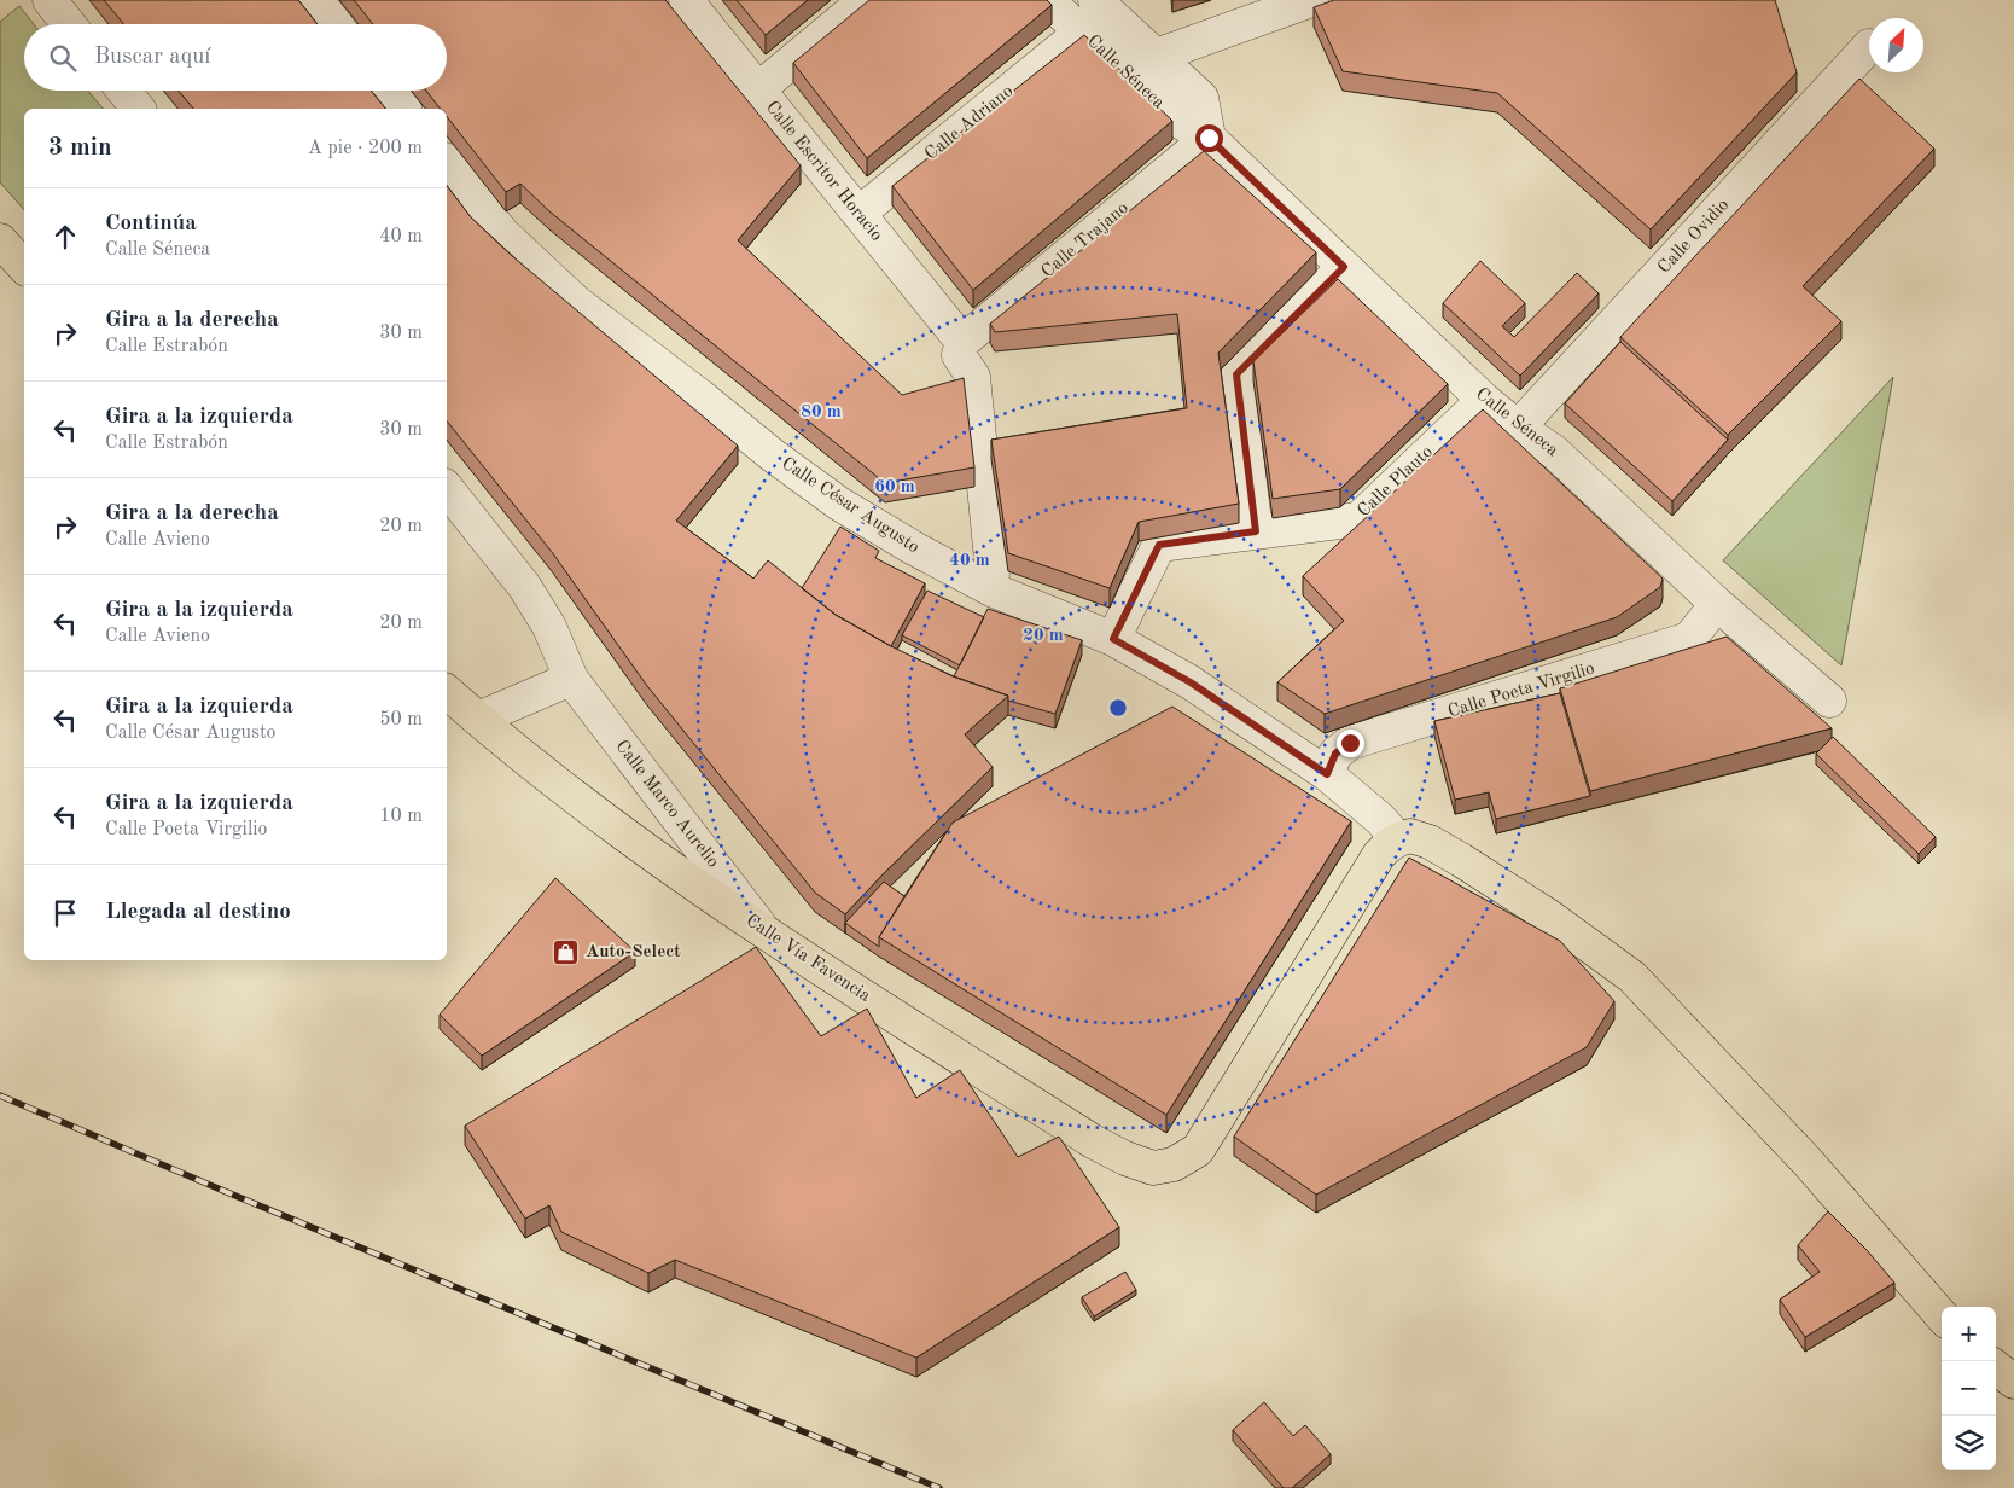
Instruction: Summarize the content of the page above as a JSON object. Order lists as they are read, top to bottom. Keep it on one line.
{"streets":{"main road":["Calle Vía Favencia"],"street":["Calle Séneca","Calle Adriano","Calle Escritor Horacio","Calle Ovidio","Calle Trajano","Calle Plauto","Calle César Augusto","Calle Poeta Virgilio","Calle Marco Aurelio"]},"crossings":[["Calle Séneca","Calle Adriano"],["Calle Séneca","Calle Ovidio"],["Calle Séneca","Calle Trajano"],["Calle Séneca","Calle Plauto"],["Calle Séneca","Calle Poeta Virgilio"],["Calle Adriano","Calle Escritor Horacio"],["Calle Escritor Horacio","Calle Trajano"],["Calle Plauto","Calle César Augusto"],["Calle César Augusto","Calle Poeta Virgilio"],["Calle César Augusto","Calle Vía Favencia"],["Calle Marco Aurelio","Calle Vía Favencia"]],"places":{"shop":["Auto-Select"]},"north":"top right","page":{"search":"Buscar aquí","heading":["3 min","A pie · 200 m"],"list":[["Continúa","Calle Séneca","40 m"],["Gira a la derecha","Calle Estrabón","30 m"],["Gira a la izquierda","Calle Estrabón","30 m"],["Gira a la derecha","Calle Avieno","20 m"],["Gira a la izquierda","Calle Avieno","20 m"],["Gira a la izquierda","Calle César Augusto","50 m"],["Gira a la izquierda","Calle Poeta Virgilio","10 m"],"Llegada al destino"],"map_buttons":["+","−"]},"rings":["80 m","60 m","40 m","20 m"]}
